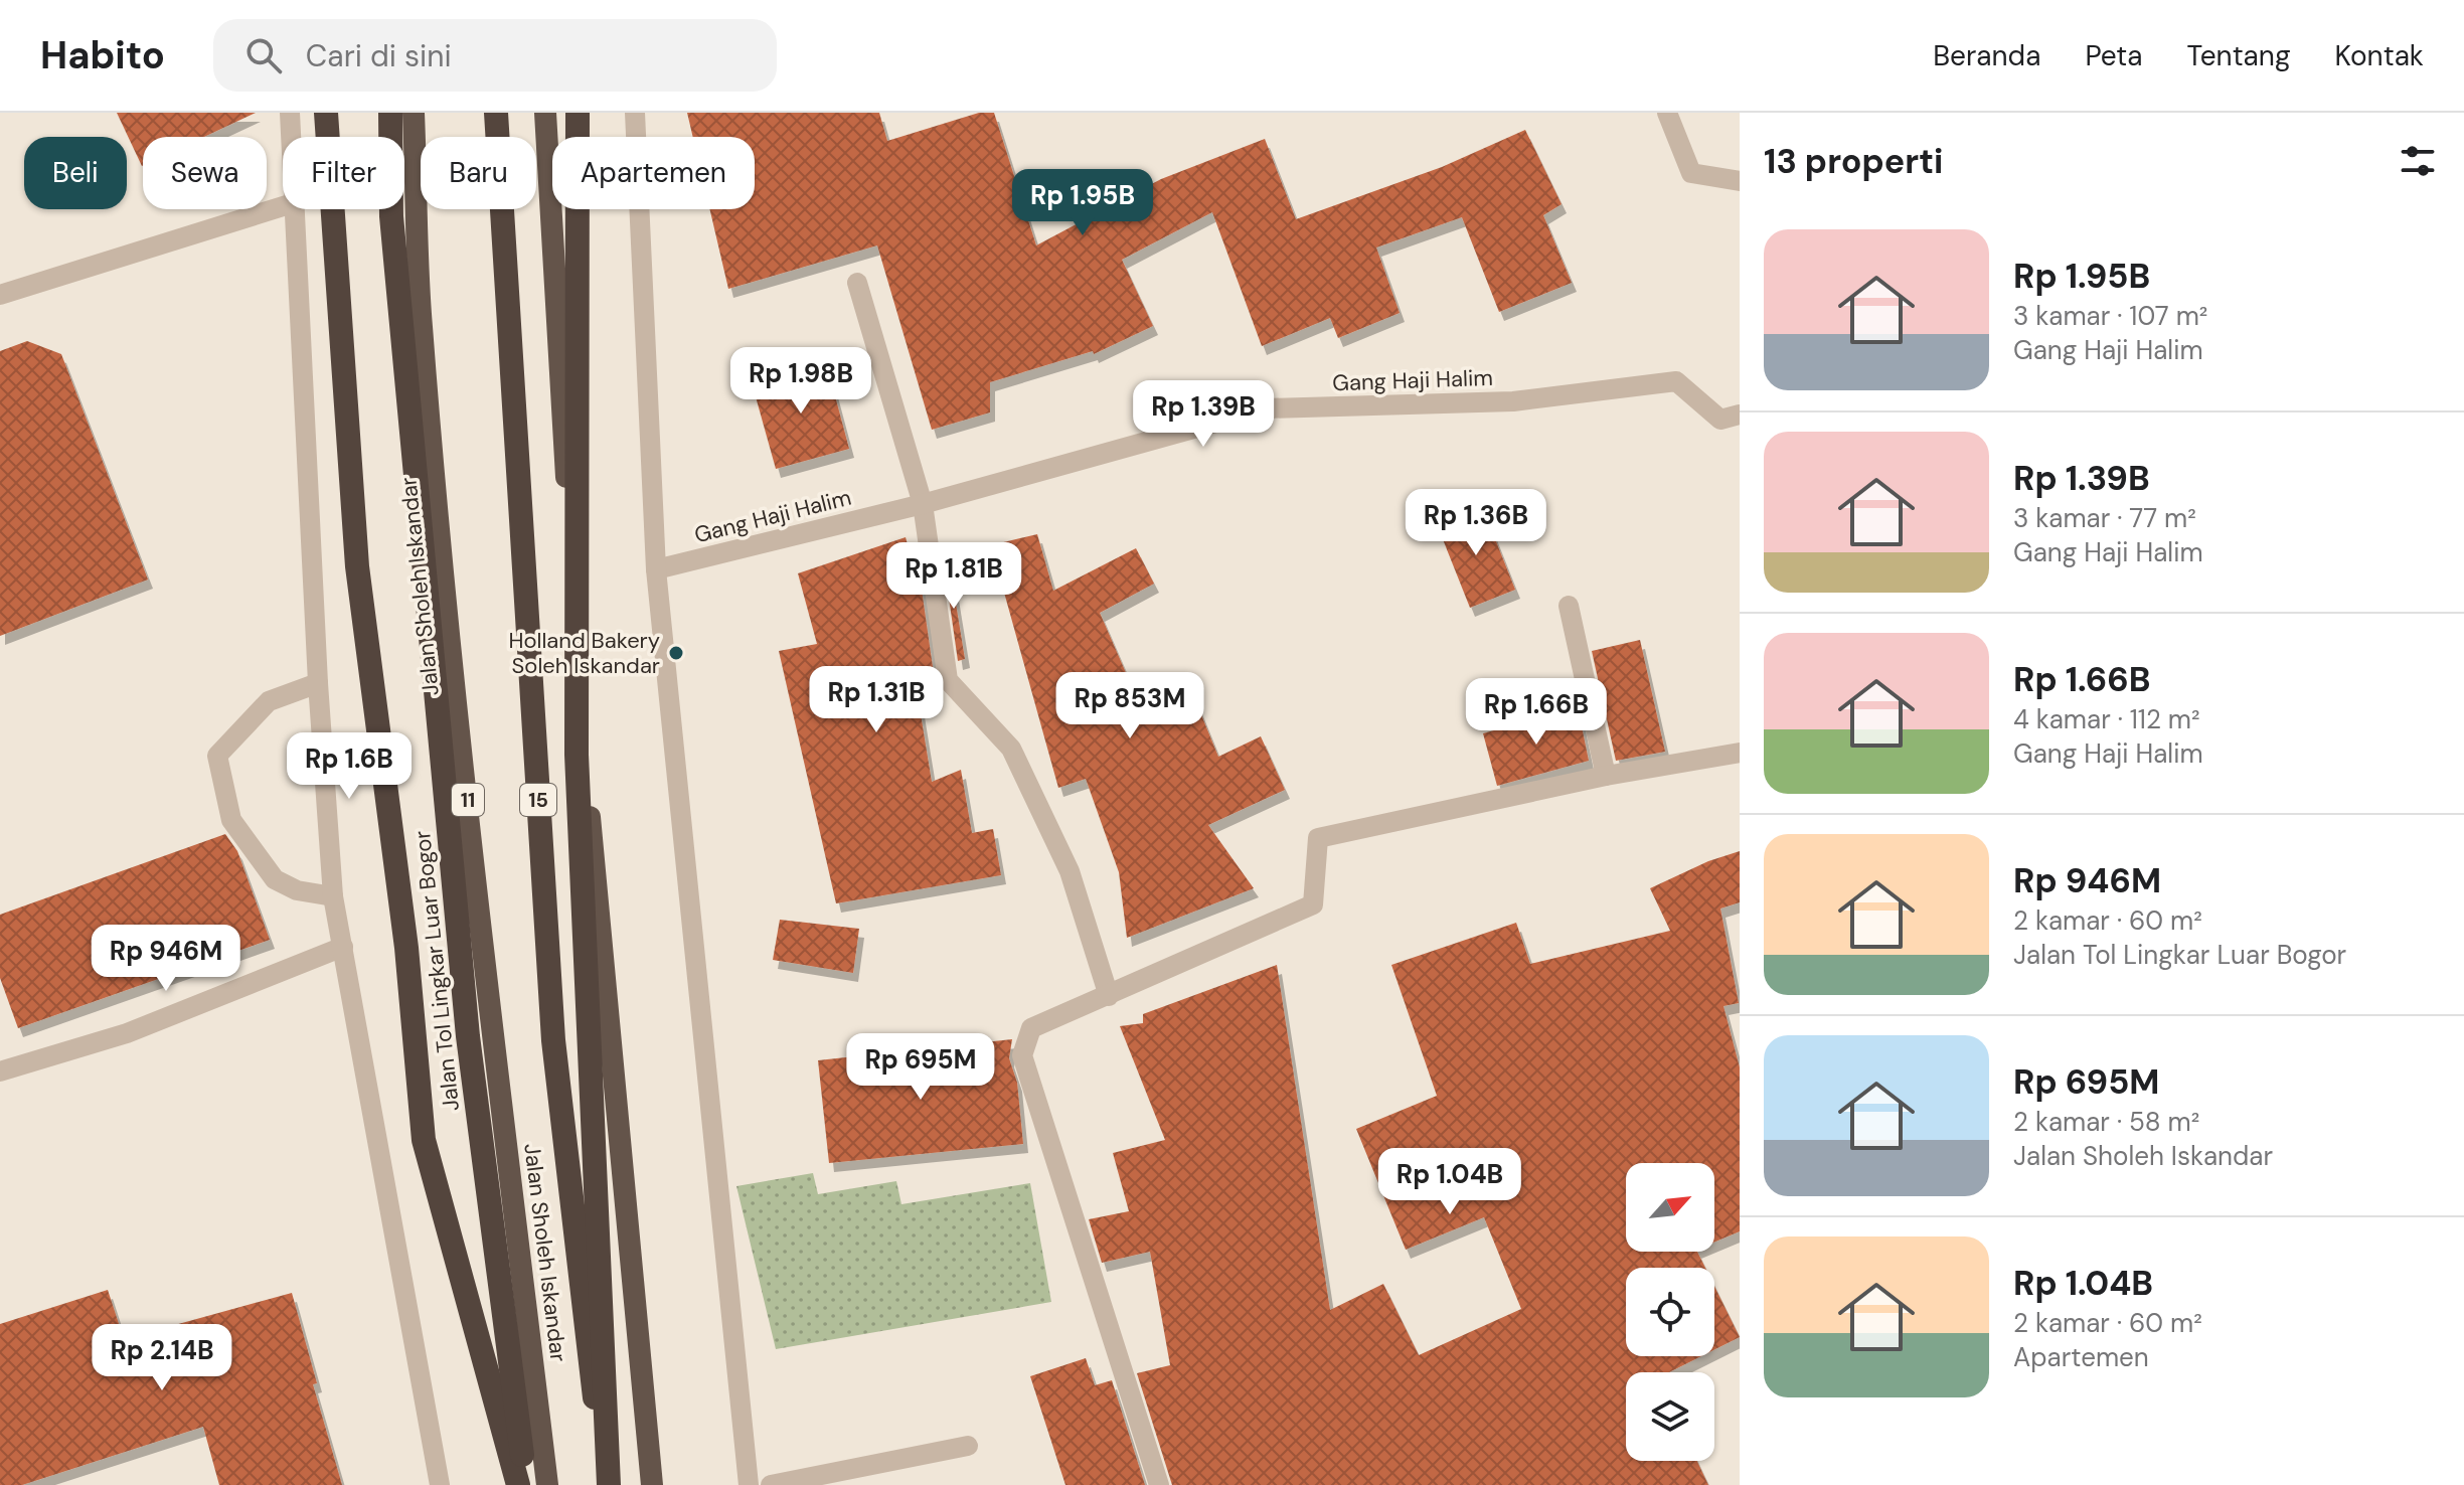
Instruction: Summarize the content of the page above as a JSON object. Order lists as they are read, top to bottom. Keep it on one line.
{"streets":{"highway":["Jalan Sholeh Iskandar","11","15","Jalan Tol Lingkar Luar Bogor"],"street":["Gang Haji Halim"]},"places":["Holland Bakery Soleh Iskandar"],"north":"top right","page":{"header":"Habito","search":"Cari di sini","nav":["Beranda","Peta","Tentang","Kontak"],"heading":"13 properti","chip":["Beli","Sewa","Filter","Baru","Apartemen"],"price":["Rp 1.95B","Rp 1.98B","Rp 1.39B","Rp 1.36B","Rp 1.81B","Rp 1.31B","Rp 853M","Rp 1.66B","Rp 1.6B","Rp 946M","Rp 695M","Rp 1.04B","Rp 2.14B"],"list":[{"name":"Rp 1.95B","note":"3 kamar · 107 m² · Gang Haji Halim"},{"name":"Rp 1.39B","note":"3 kamar · 77 m² · Gang Haji Halim"},{"name":"Rp 1.66B","note":"4 kamar · 112 m² · Gang Haji Halim"},{"name":"Rp 946M","note":"2 kamar · 60 m² · Jalan Tol Lingkar Luar Bogor"},{"name":"Rp 695M","note":"2 kamar · 58 m² · Jalan Sholeh Iskandar"},{"name":"Rp 1.04B","note":"2 kamar · 60 m² · Apartemen"}]}}
